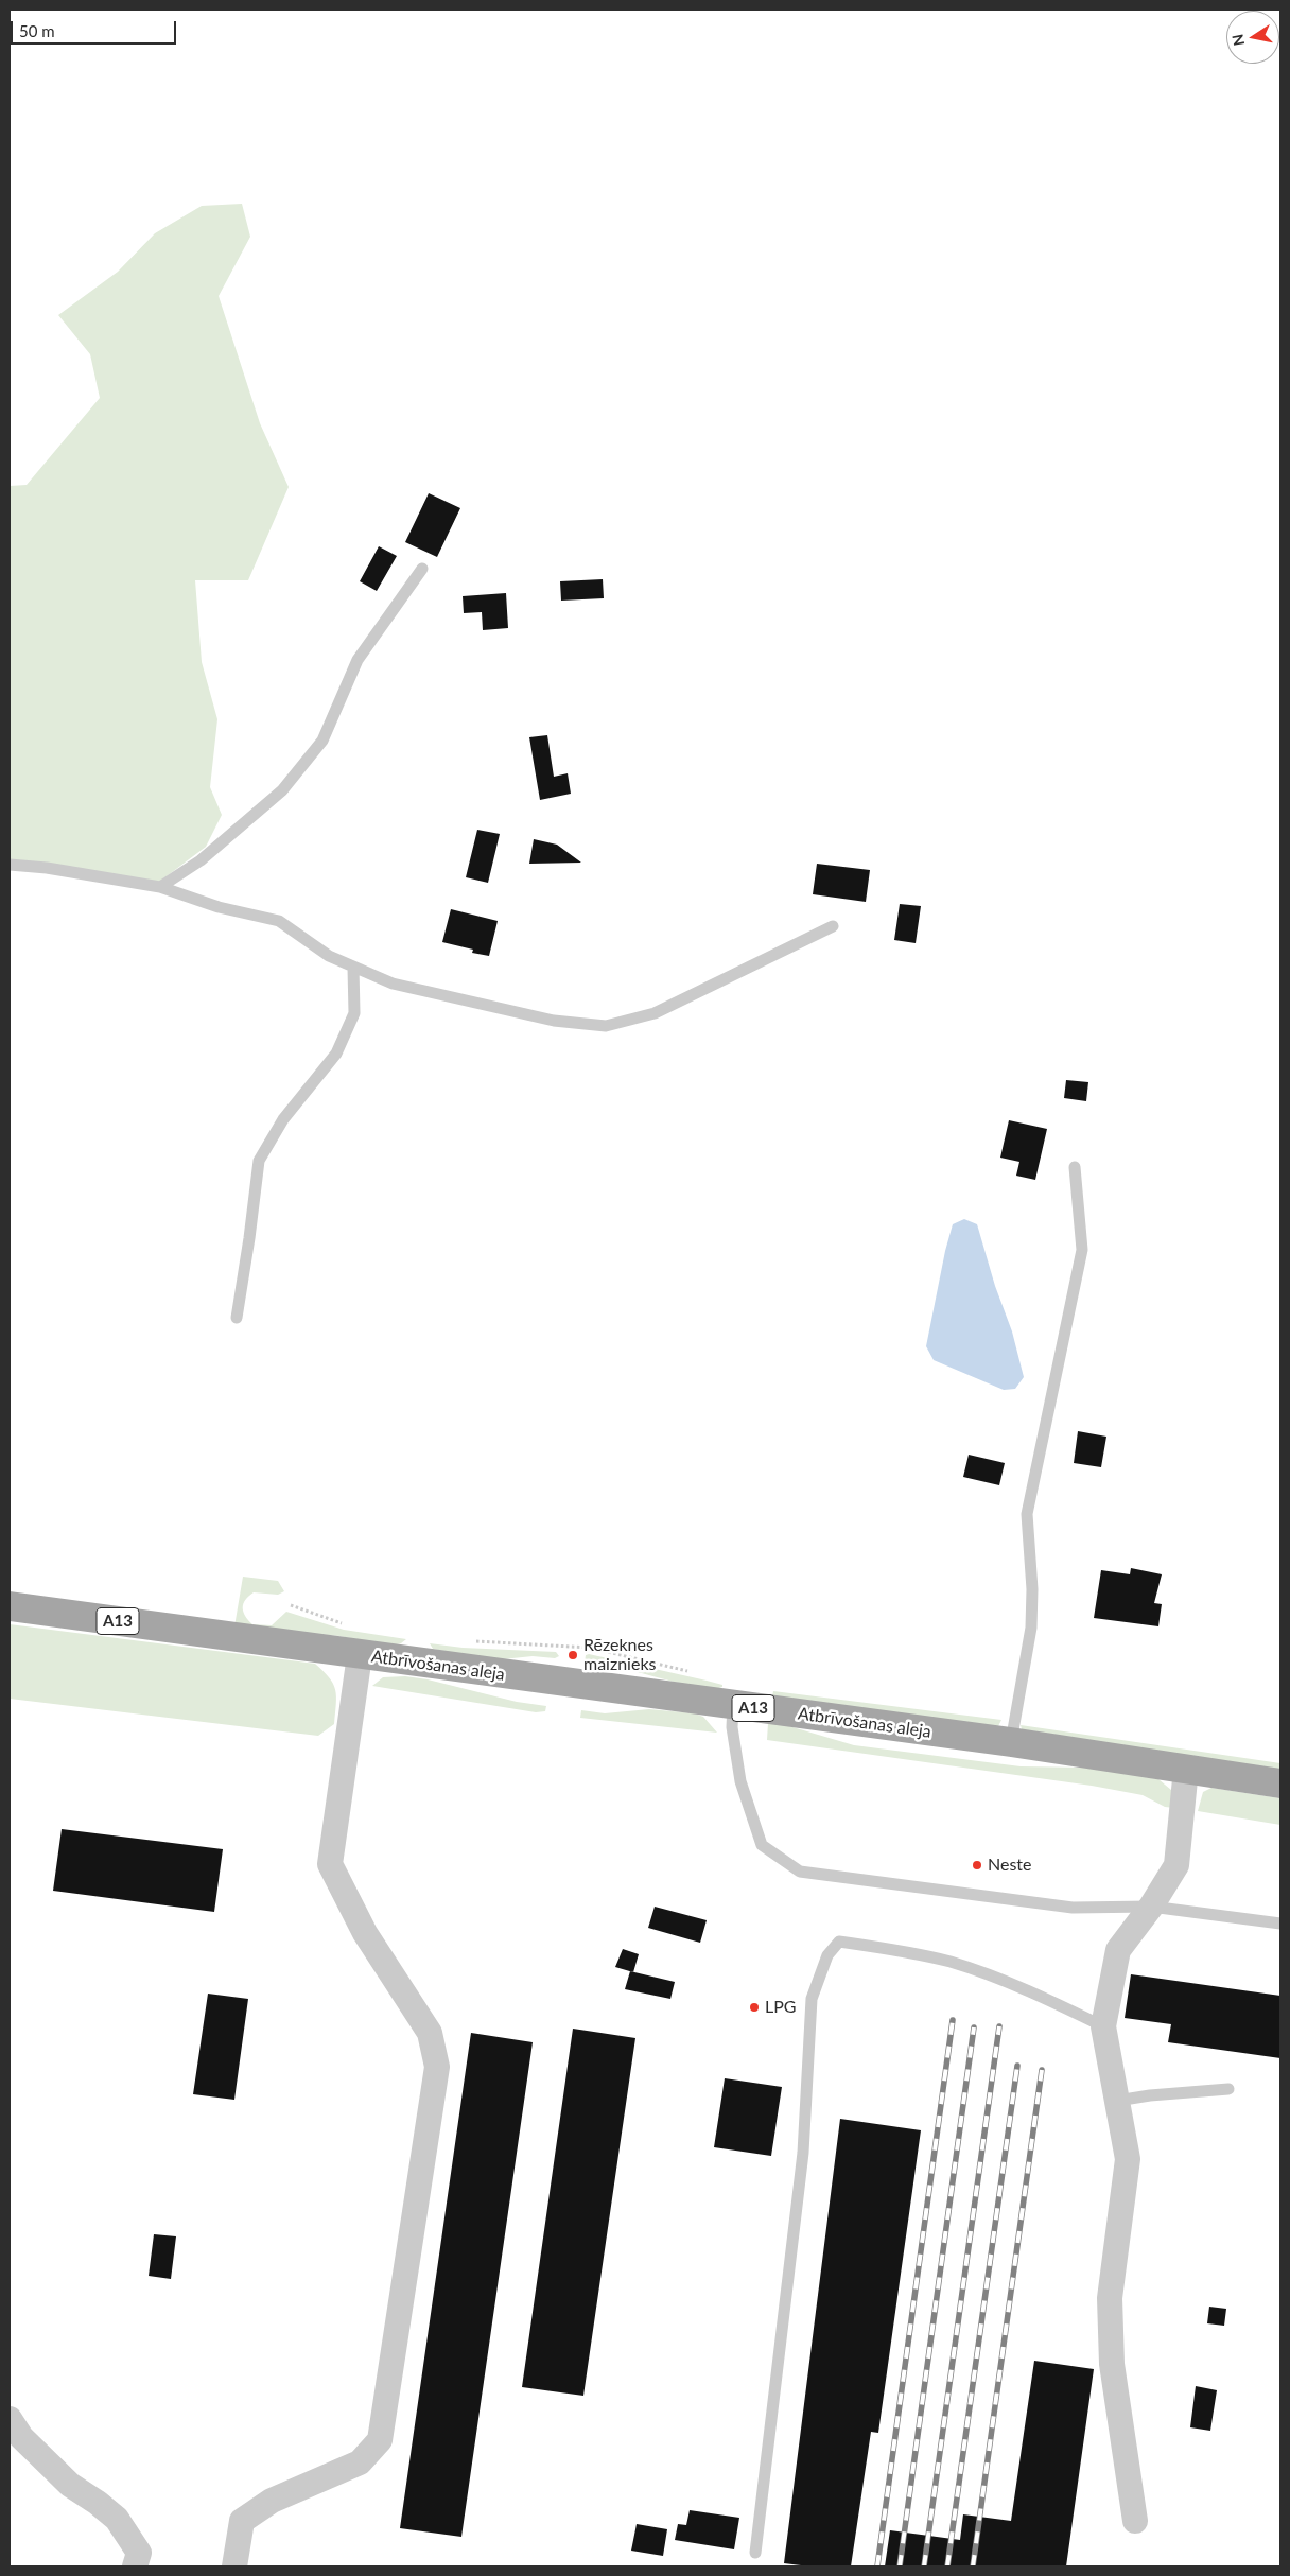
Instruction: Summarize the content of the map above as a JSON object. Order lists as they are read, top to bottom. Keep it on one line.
{"streets":{"main road":["A13","Atbrīvošanas aleja"]},"places":["Rēzeknes maiznieks","Neste","LPG"],"scale_bar":"50 m","north":"left"}
